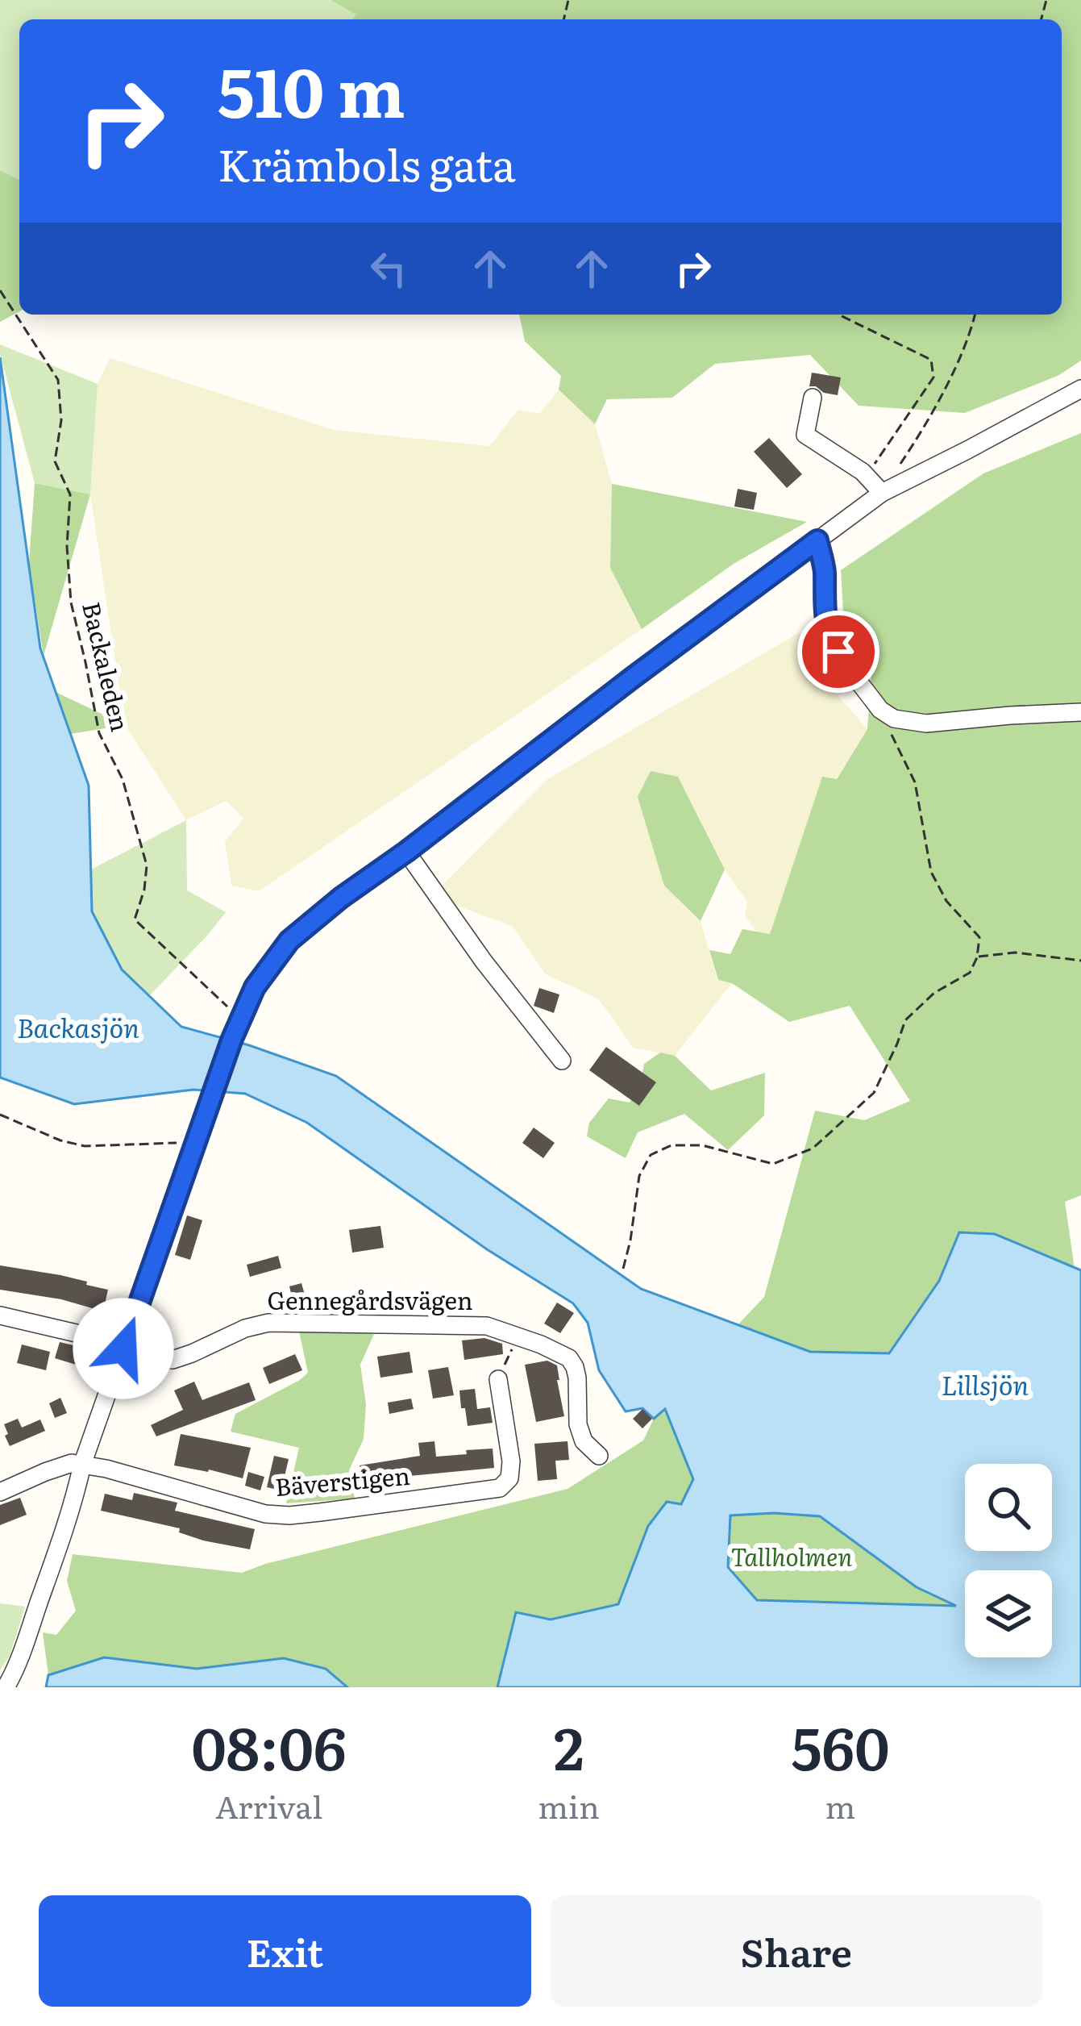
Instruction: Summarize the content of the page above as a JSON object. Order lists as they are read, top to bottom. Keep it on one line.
{"streets":{"street":["Gennegårdsvägen","Bäverstigen"],"path":["Backaleden"]},"water":["Backasjön","Lillsjön"],"parks":["Tallholmen"],"page":{"turn":["510 m","Krämbols gata"],"eta":["08:06","Arrival","2","min","560","m"],"buttons":["Exit","Share"]}}
